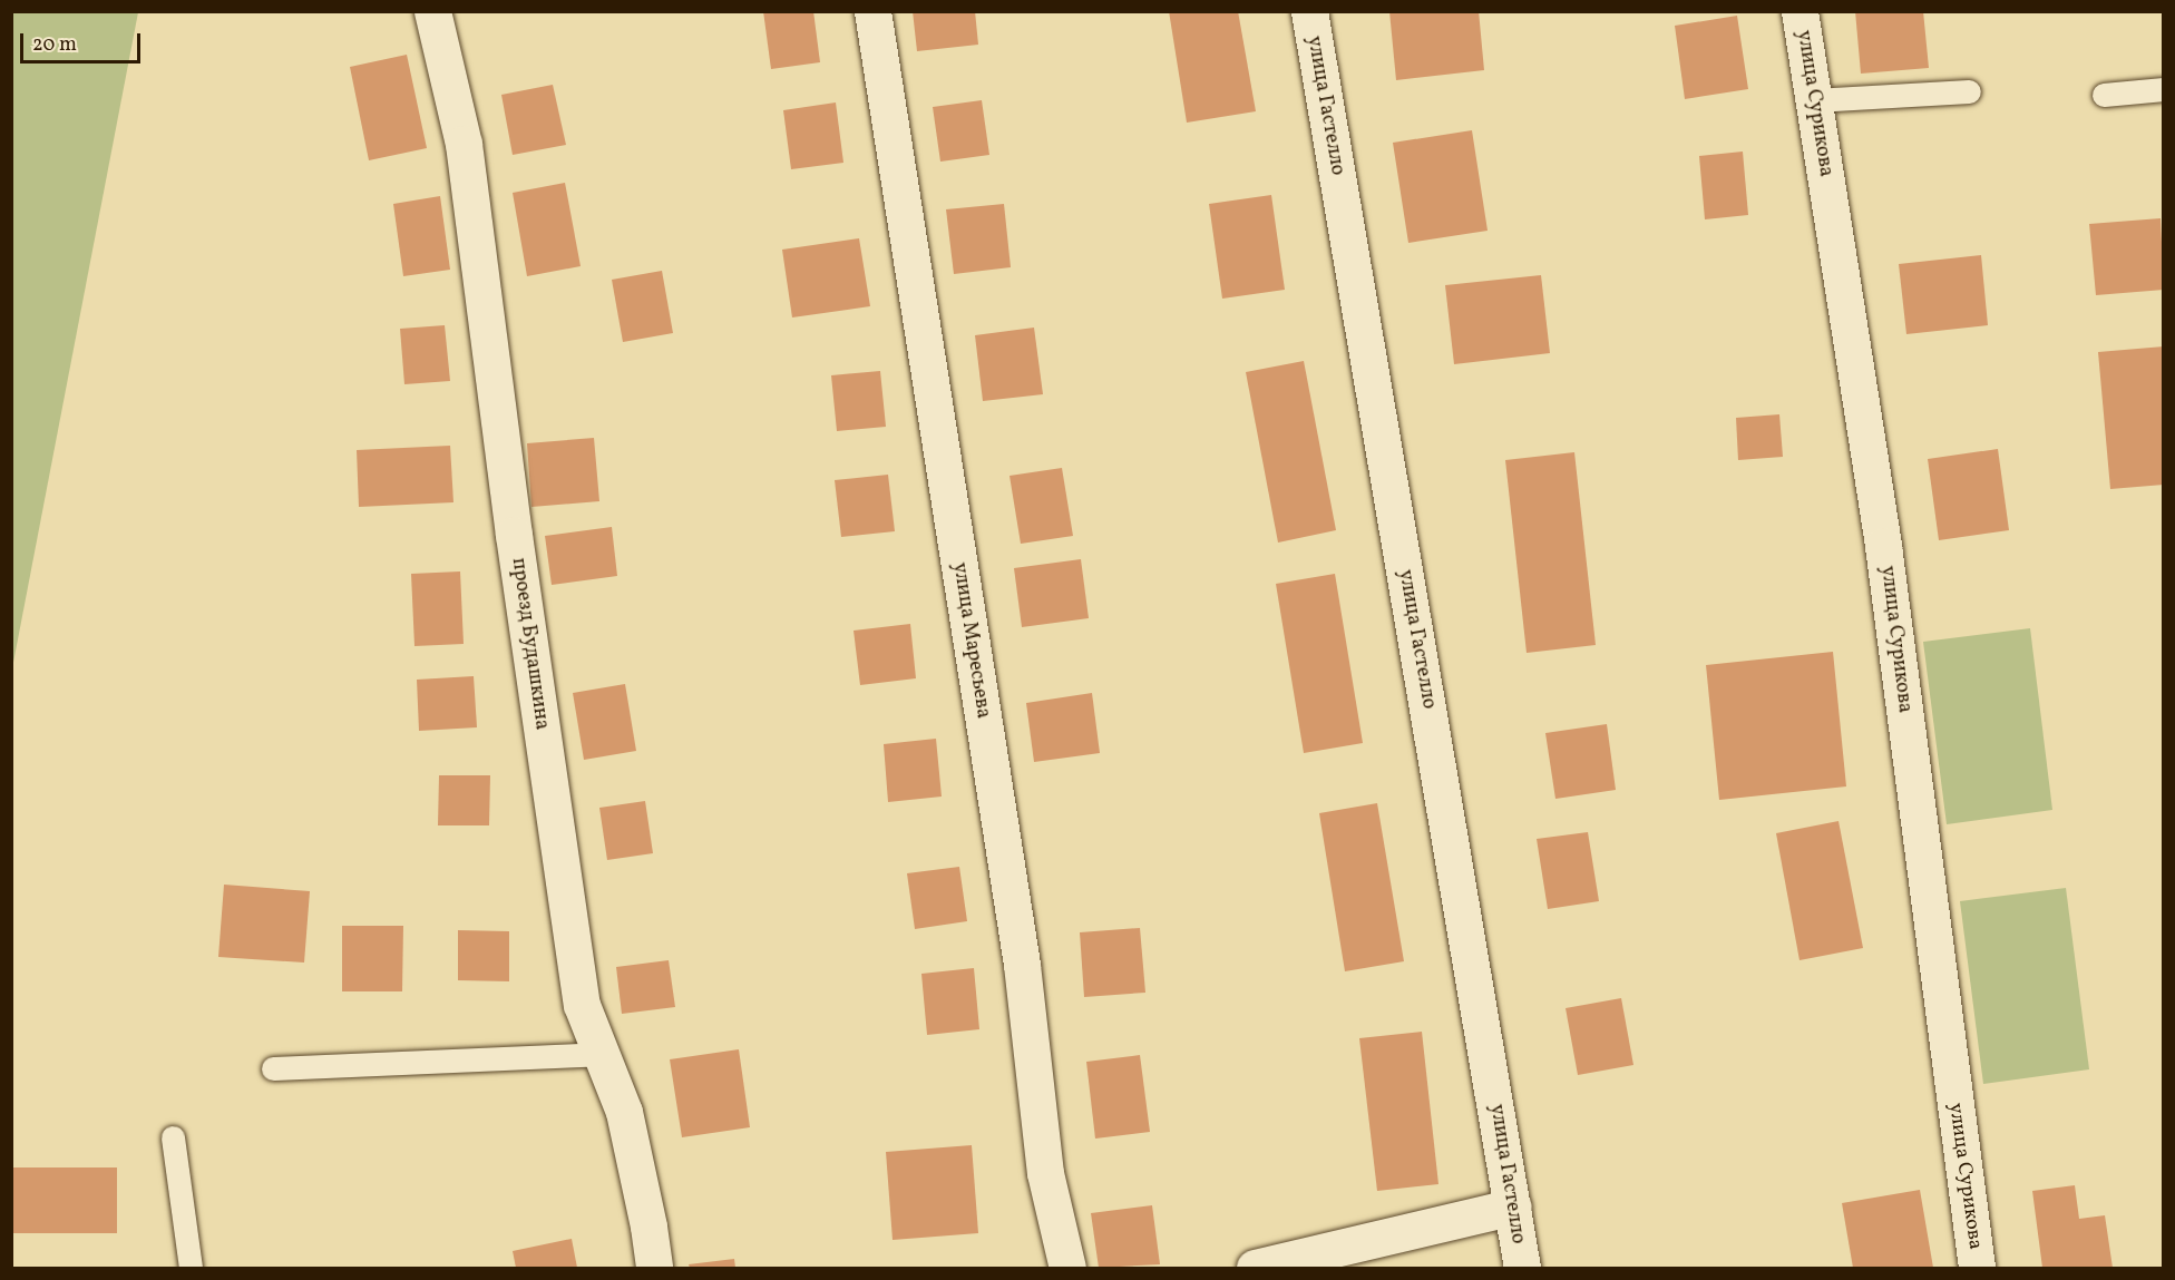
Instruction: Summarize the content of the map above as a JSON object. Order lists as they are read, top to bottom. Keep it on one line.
{"streets":{"street":["улица Сурикова","улица Гастелло","улица Маресьева","проезд Будашкина"]},"scale_bar":"20 m"}
